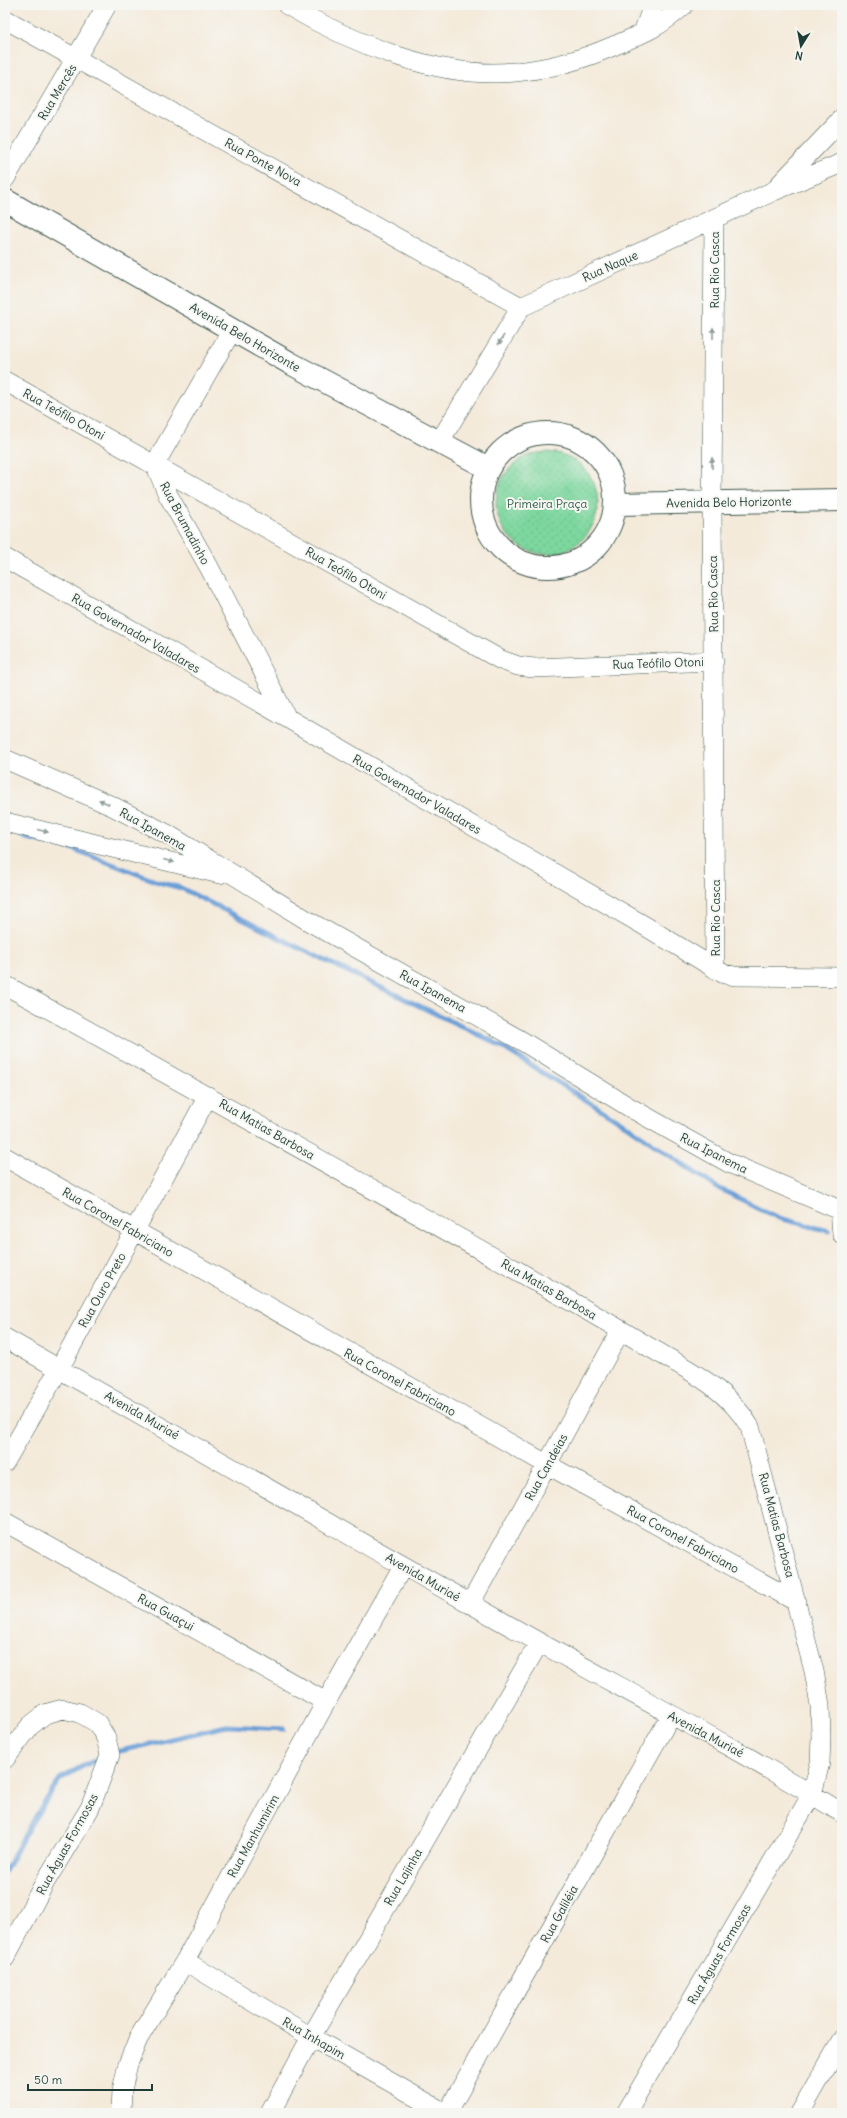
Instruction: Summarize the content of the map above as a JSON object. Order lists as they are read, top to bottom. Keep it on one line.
{"streets":{"street":["Rua Mercês","Rua Ponte Nova","Rua Naque","Rua Rio Casca","Avenida Belo Horizonte","Rua Teófilo Otoni","Rua Brumadinho","Rua Governador Valadares","Rua Ipanema","Rua Matias Barbosa","Rua Coronel Fabriciano","Rua Ouro Preto","Avenida Muriaé","Rua Candeias","Rua Guaçui","Rua Manhumirim","Rua Águas Formosas","Rua Lajinha","Rua Galiléia","Rua Inhapim"]},"crossings":[["Rua Mercês","Rua Ponte Nova"],["Rua Ponte Nova","Rua Naque"],["Rua Naque","Rua Rio Casca"],["Rua Rio Casca","Avenida Belo Horizonte"],["Rua Rio Casca","Rua Teófilo Otoni"],["Rua Rio Casca","Rua Governador Valadares"],["Rua Teófilo Otoni","Rua Brumadinho"],["Rua Brumadinho","Rua Governador Valadares"],["Rua Matias Barbosa","Rua Coronel Fabriciano"],["Rua Matias Barbosa","Rua Ouro Preto"],["Rua Matias Barbosa","Avenida Muriaé"],["Rua Matias Barbosa","Rua Candeias"],["Rua Matias Barbosa","Rua Águas Formosas"],["Rua Coronel Fabriciano","Rua Ouro Preto"],["Rua Coronel Fabriciano","Rua Candeias"],["Rua Ouro Preto","Avenida Muriaé"],["Avenida Muriaé","Rua Candeias"],["Avenida Muriaé","Rua Manhumirim"],["Avenida Muriaé","Rua Águas Formosas"],["Avenida Muriaé","Rua Lajinha"],["Avenida Muriaé","Rua Galiléia"],["Rua Guaçui","Rua Manhumirim"],["Rua Manhumirim","Rua Inhapim"],["Rua Lajinha","Rua Inhapim"],["Rua Galiléia","Rua Inhapim"]],"one_way":["Rua Rio Casca"],"parks":["Primeira Praça"],"scale_bar":"50 m","north":"bottom"}
